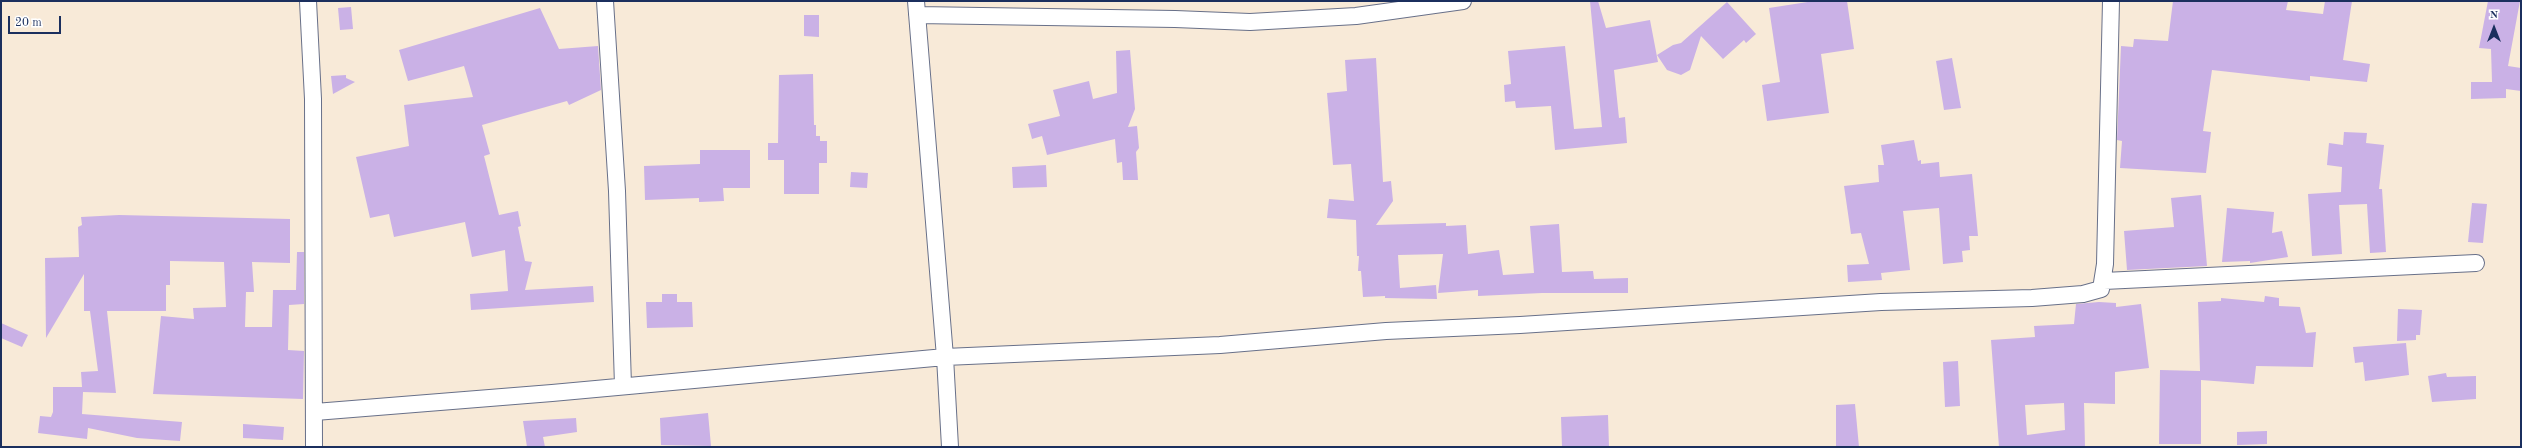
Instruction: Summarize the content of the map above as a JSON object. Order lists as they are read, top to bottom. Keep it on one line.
{"scale_bar":"20 m","north":"top"}
